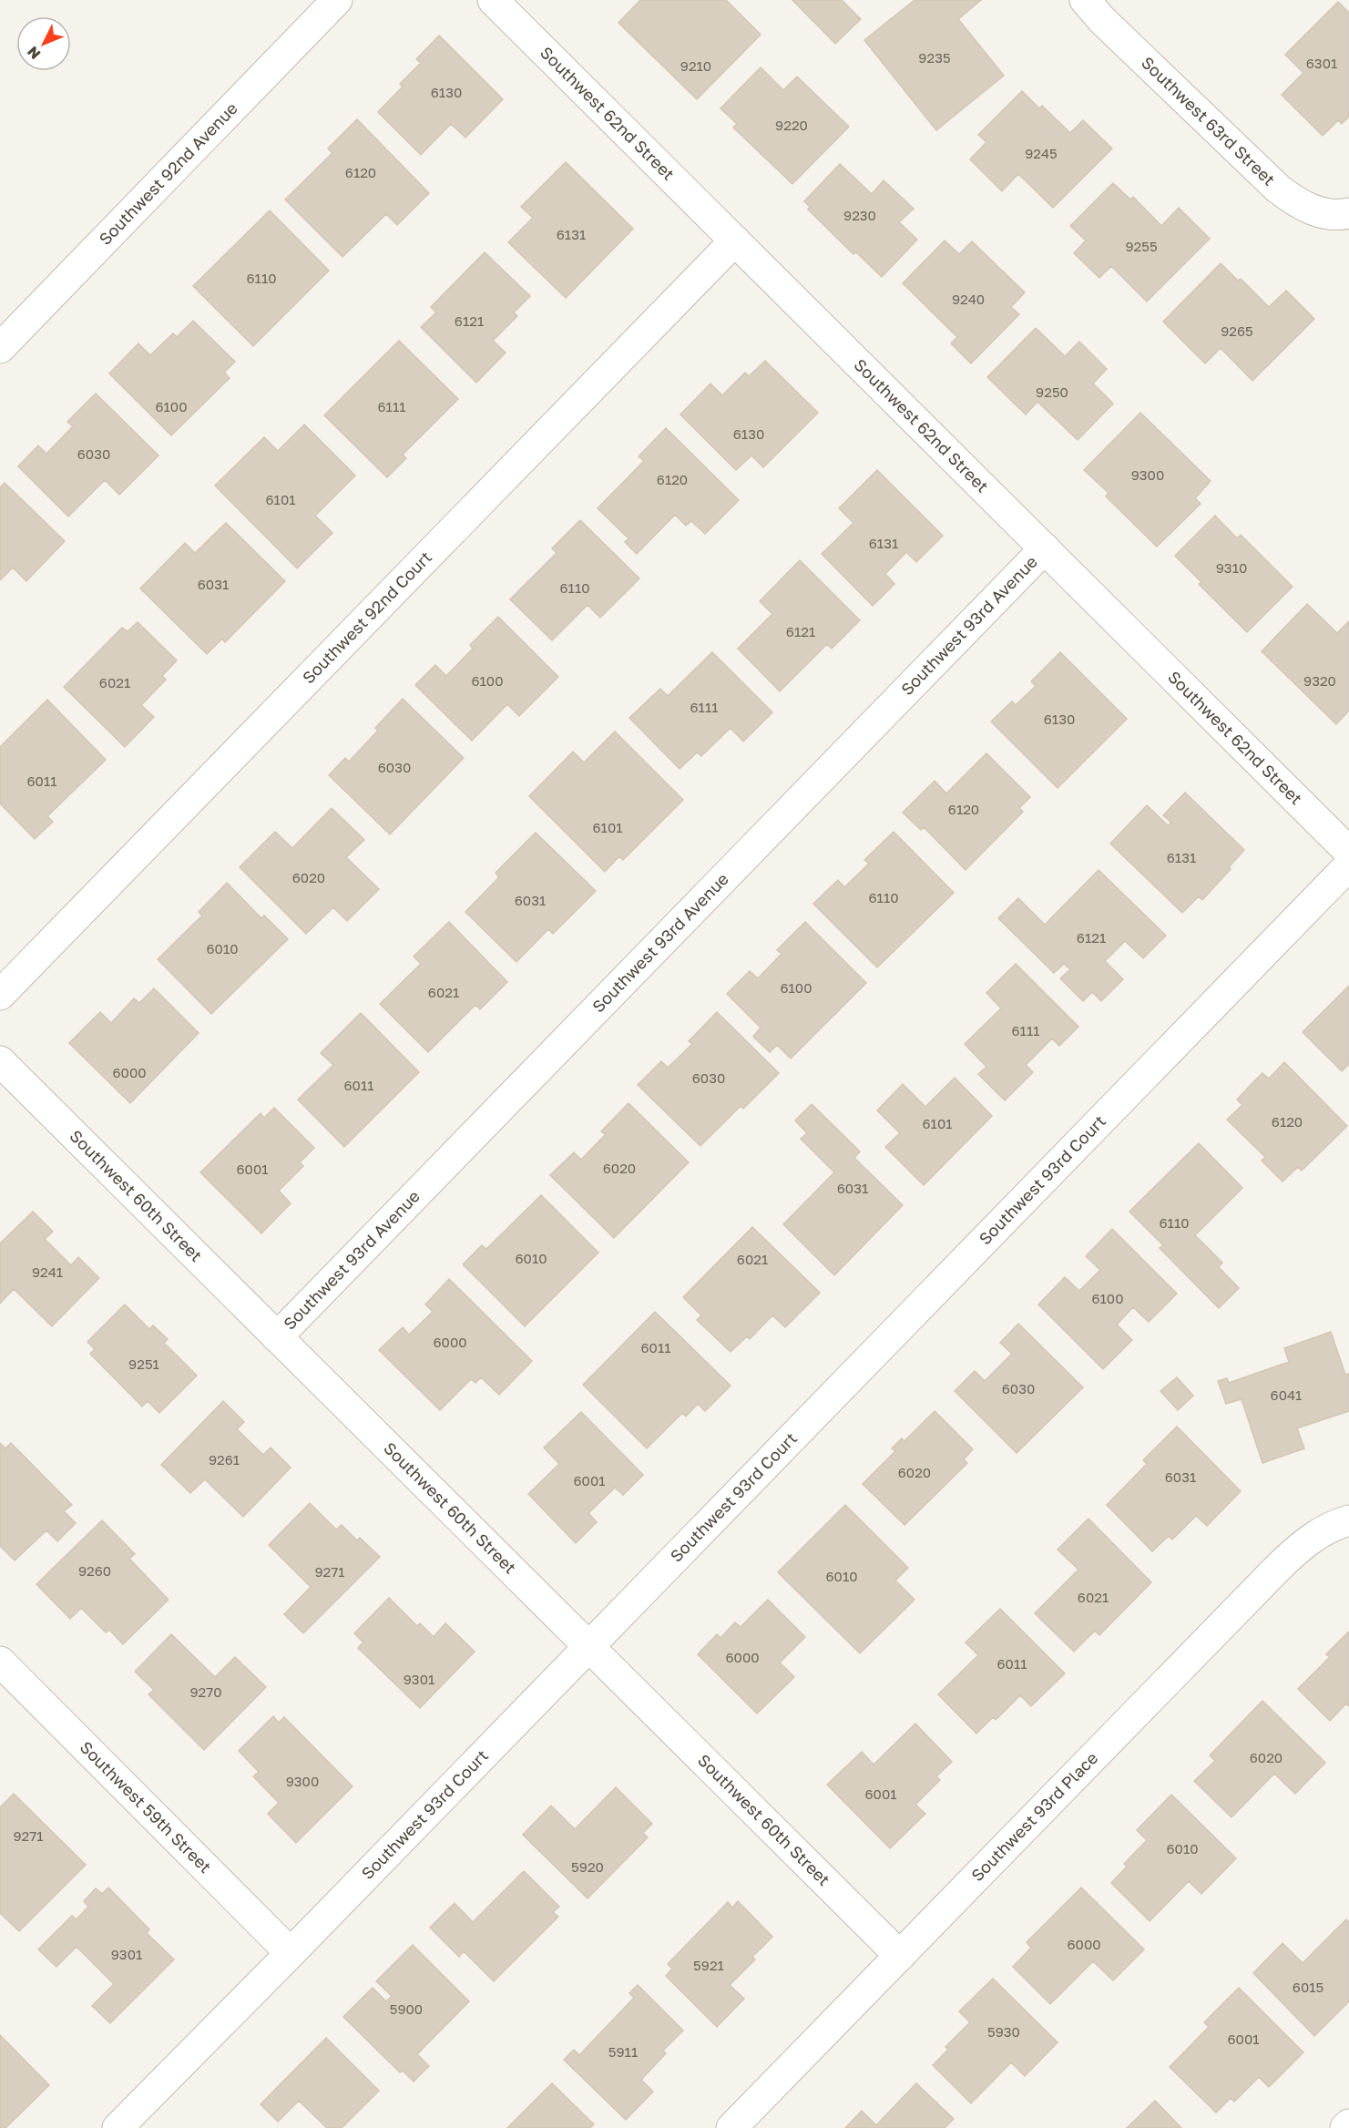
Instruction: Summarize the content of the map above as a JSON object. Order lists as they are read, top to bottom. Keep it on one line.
{"streets":{"street":["Southwest 62nd Street","Southwest 63rd Street","Southwest 92nd Avenue","Southwest 92nd Court","Southwest 93rd Avenue","Southwest 93rd Court","Southwest 60th Street","Southwest 59th Street","Southwest 93rd Place"]},"crossings":[["Southwest 62nd Street","Southwest 92nd Court"],["Southwest 62nd Street","Southwest 93rd Avenue"],["Southwest 93rd Avenue","Southwest 60th Street"],["Southwest 93rd Court","Southwest 60th Street"],["Southwest 93rd Court","Southwest 59th Street"],["Southwest 60th Street","Southwest 93rd Place"]],"house_numbers":["9235","6301","9210","6130","9220","9245","6120","9230","6131","9255","6110","9240","6121","9265","9250","6100","6111","6130","6030","9300","6120","6101","6131","9310","6031","6110","6121","6100","9320","6021","6111","6130","6030","6011","6120","6101","6131","6020","6110","6031","6121","6010","6100","6021","6111","6000","6030","6011","6120","6101","6020","6001","6031","6110","6010","6021","9241","6100","6000","6011","9251","6030","6041","9261","6020","6031","6001","9260","9271","6010","6021","6000","6011","9301","9270","6020","9300","6001","9271","6010","5920","6000","9301","5921","6015","5900","5930","6001","5911"],"north":"bottom left"}
